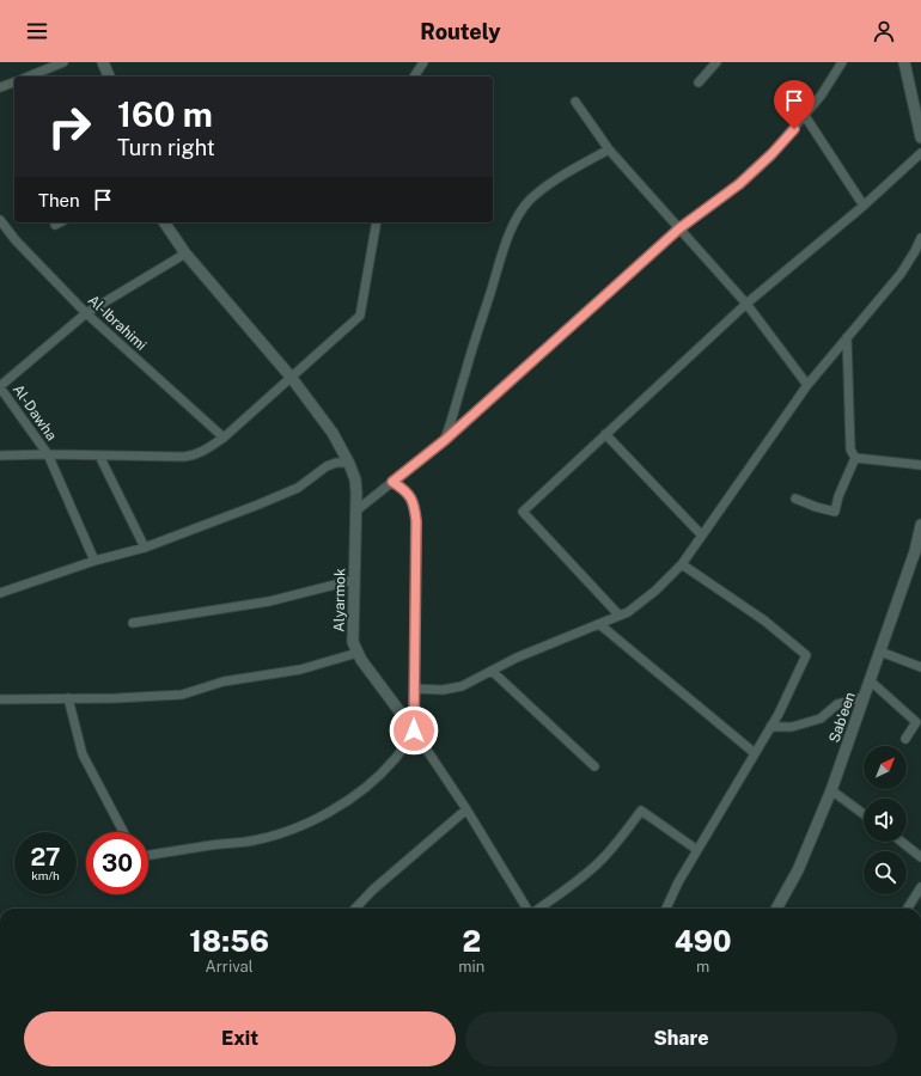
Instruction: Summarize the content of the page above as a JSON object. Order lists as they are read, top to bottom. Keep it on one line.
{"streets":{"street":["Al-Ibrahimi","Al-Dawha","Alyarmok","Sab'een"]},"north":"top right","page":{"header":"Routely","turn":["160 m","Turn right"],"then":"Then","speed":"27 km/h","limit":"30","eta":["18:56","Arrival","2","min","490","m"],"buttons":["Exit","Share"]}}
